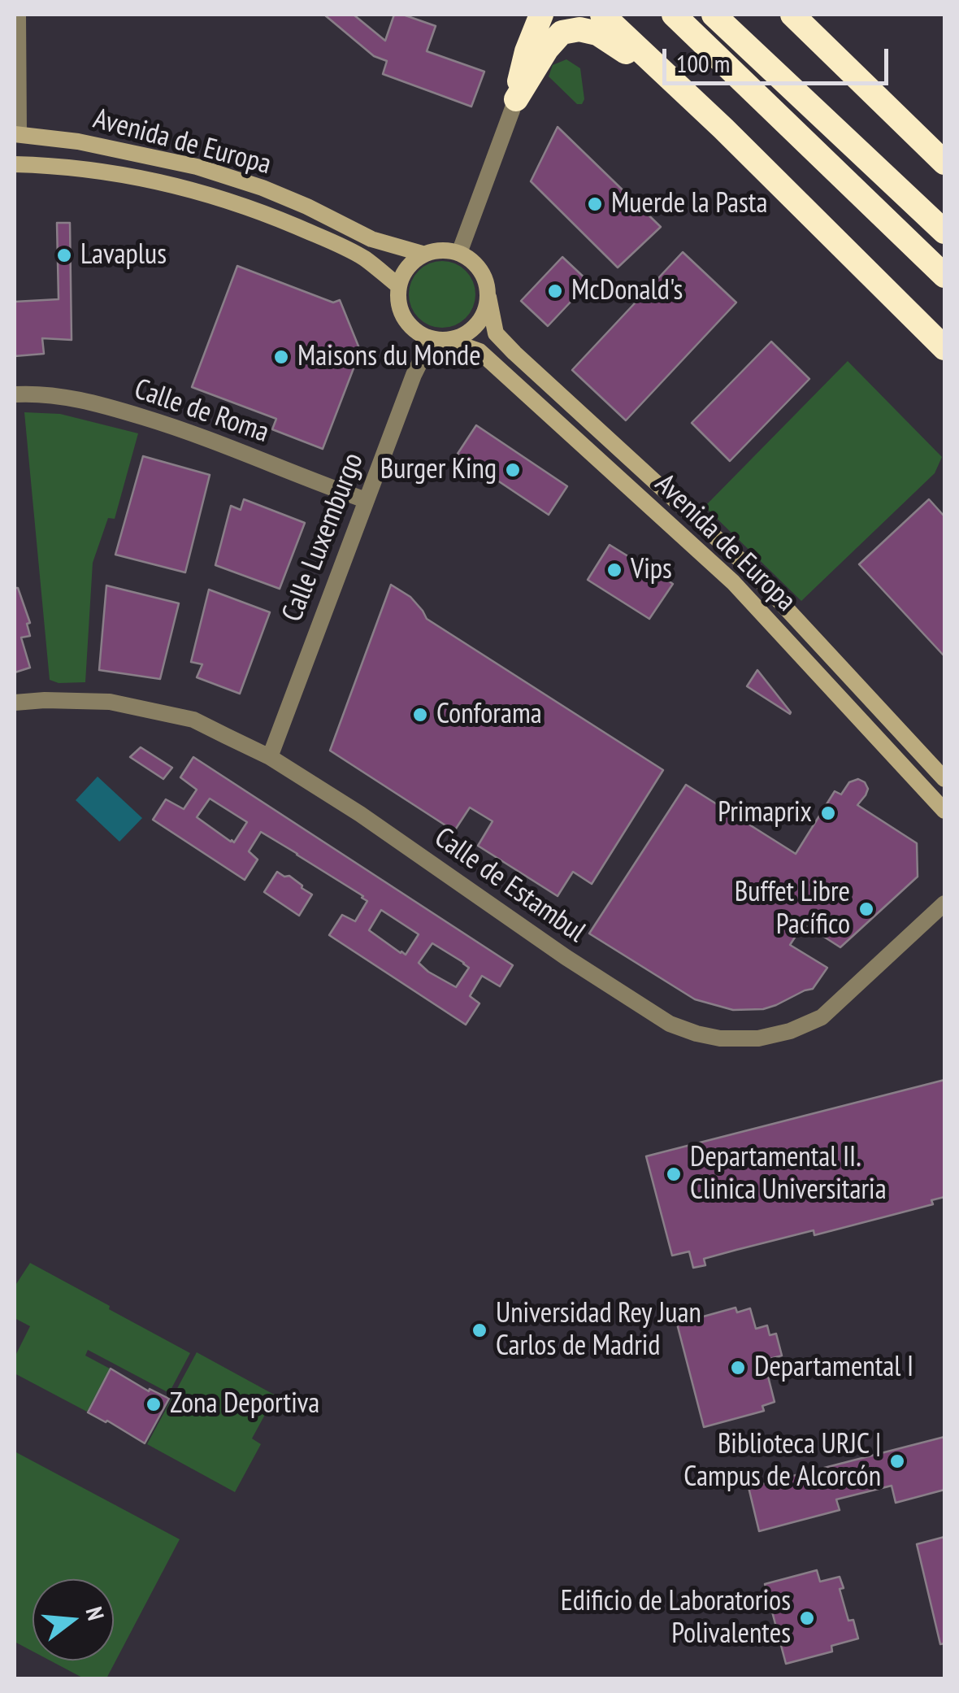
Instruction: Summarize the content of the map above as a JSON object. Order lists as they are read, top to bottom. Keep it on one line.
{"streets":{"street":["Avenida de Europa","Calle de Roma","Calle Luxemburgo","Calle de Estambul"]},"crossings":[["Avenida de Europa","Calle Luxemburgo"],["Calle de Roma","Calle Luxemburgo"],["Calle Luxemburgo","Calle de Estambul"]],"places":["Muerde la Pasta","Lavaplus","McDonald's","Maisons du Monde","Burger King","Vips","Conforama","Primaprix","Buffet Libre Pacífico","Departamental II. Clinica Universitaria","Universidad Rey Juan Carlos de Madrid","Departamental I","Zona Deportiva","Biblioteca URJC | Campus de Alcorcón","Edificio de Laboratorios Polivalentes"],"scale_bar":"100 m","north":"right"}
